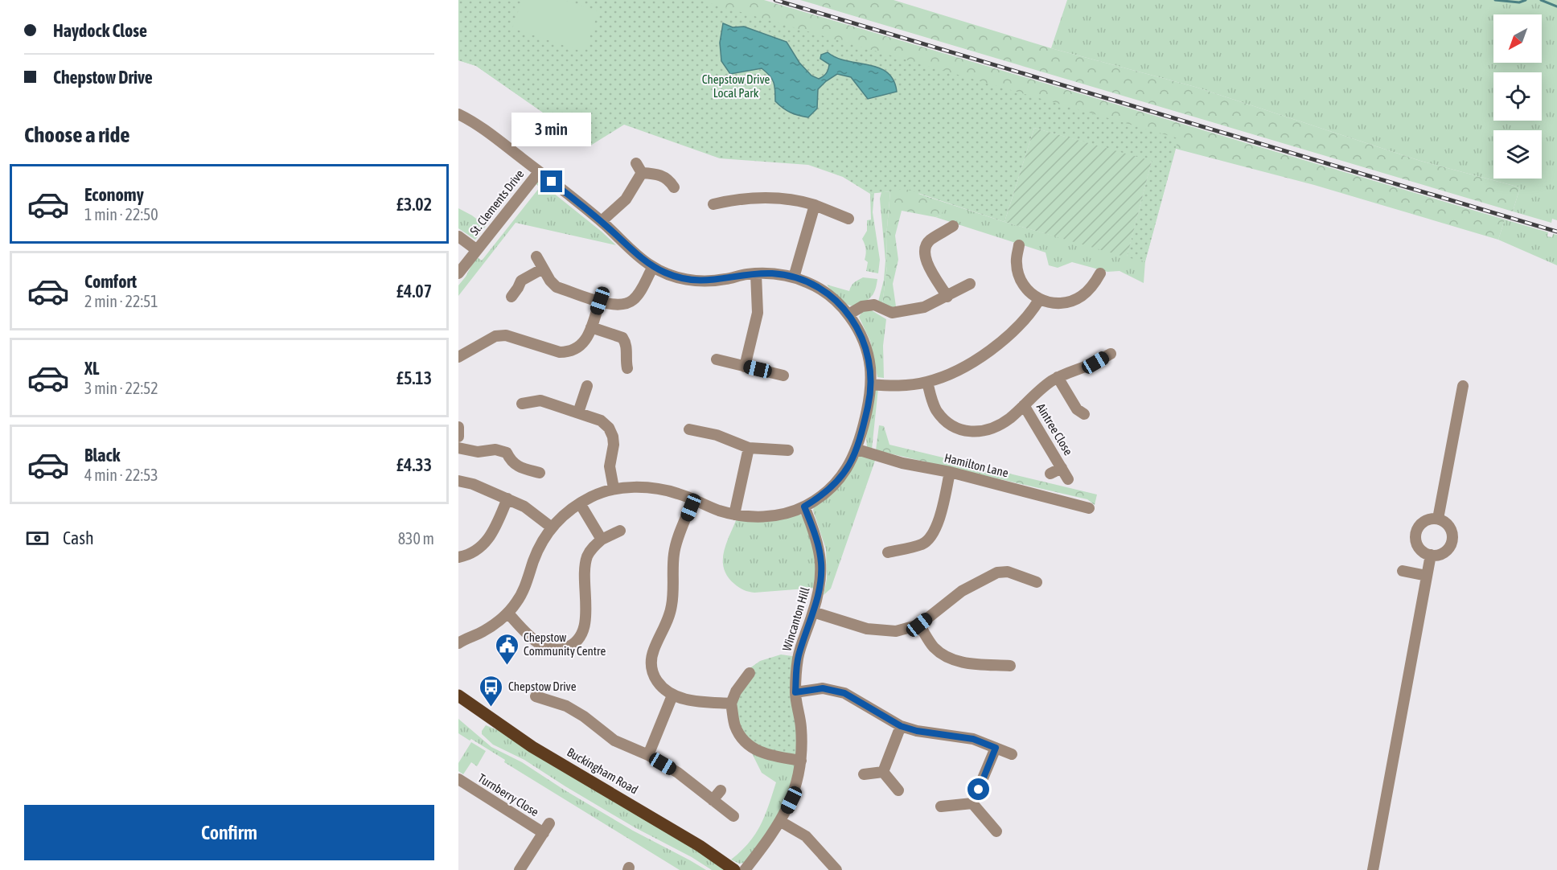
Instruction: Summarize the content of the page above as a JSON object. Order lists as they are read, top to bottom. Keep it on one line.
{"streets":{"main road":["Buckingham Road"],"street":["St. Clements Drive","Aintree Close","Hamilton Lane","Wincanton Hill","Turnberry Close"]},"parks":["Chepstow Drive Local Park"],"places":{"public building":["Chepstow Community Centre"],"bus stop":["Chepstow Drive"]},"north":"bottom left","page":{"banner":["Haydock Close","Chepstow Drive"],"heading":"Choose a ride","bubble":"3 min","list":[{"name":"Economy","note":"1 min · 22:50","value":"£3.02"},{"name":"Comfort","note":"2 min · 22:51","value":"£4.07"},{"name":"XL","note":"3 min · 22:52","value":"£5.13"},{"name":"Black","note":"4 min · 22:53","value":"£4.33"}],"pay":["Cash","830 m"],"buttons":"Confirm"}}
